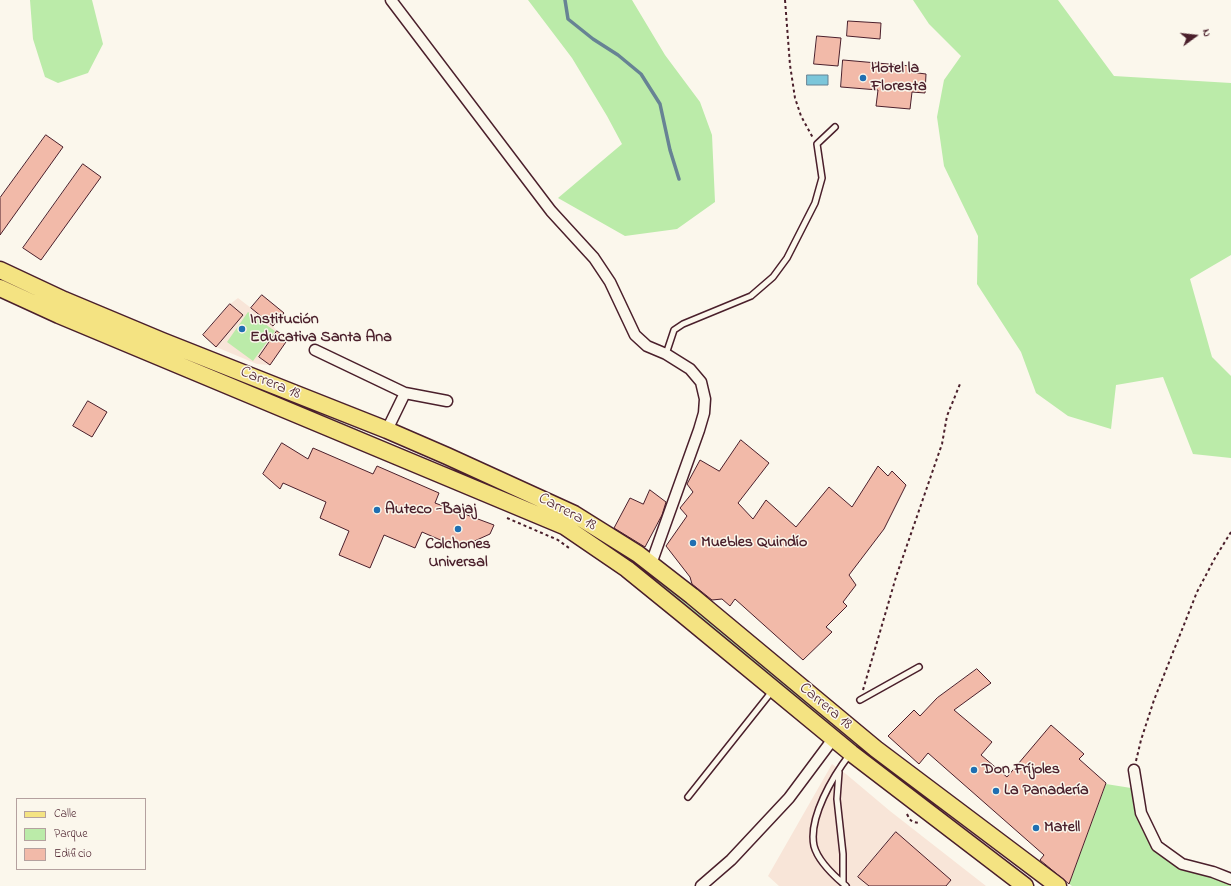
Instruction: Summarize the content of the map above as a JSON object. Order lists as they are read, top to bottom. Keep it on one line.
{"streets":{"main road":["Carrera 18"]},"places":["Hotel la Floresta","Institución Educativa Santa Ana","Auteco -Bajaj","Colchones Universal","Muebles Quindío","Don Fríjoles","La Panadería","Matell"],"legend":["Calle","Parque","Edificio"],"north":"right"}
